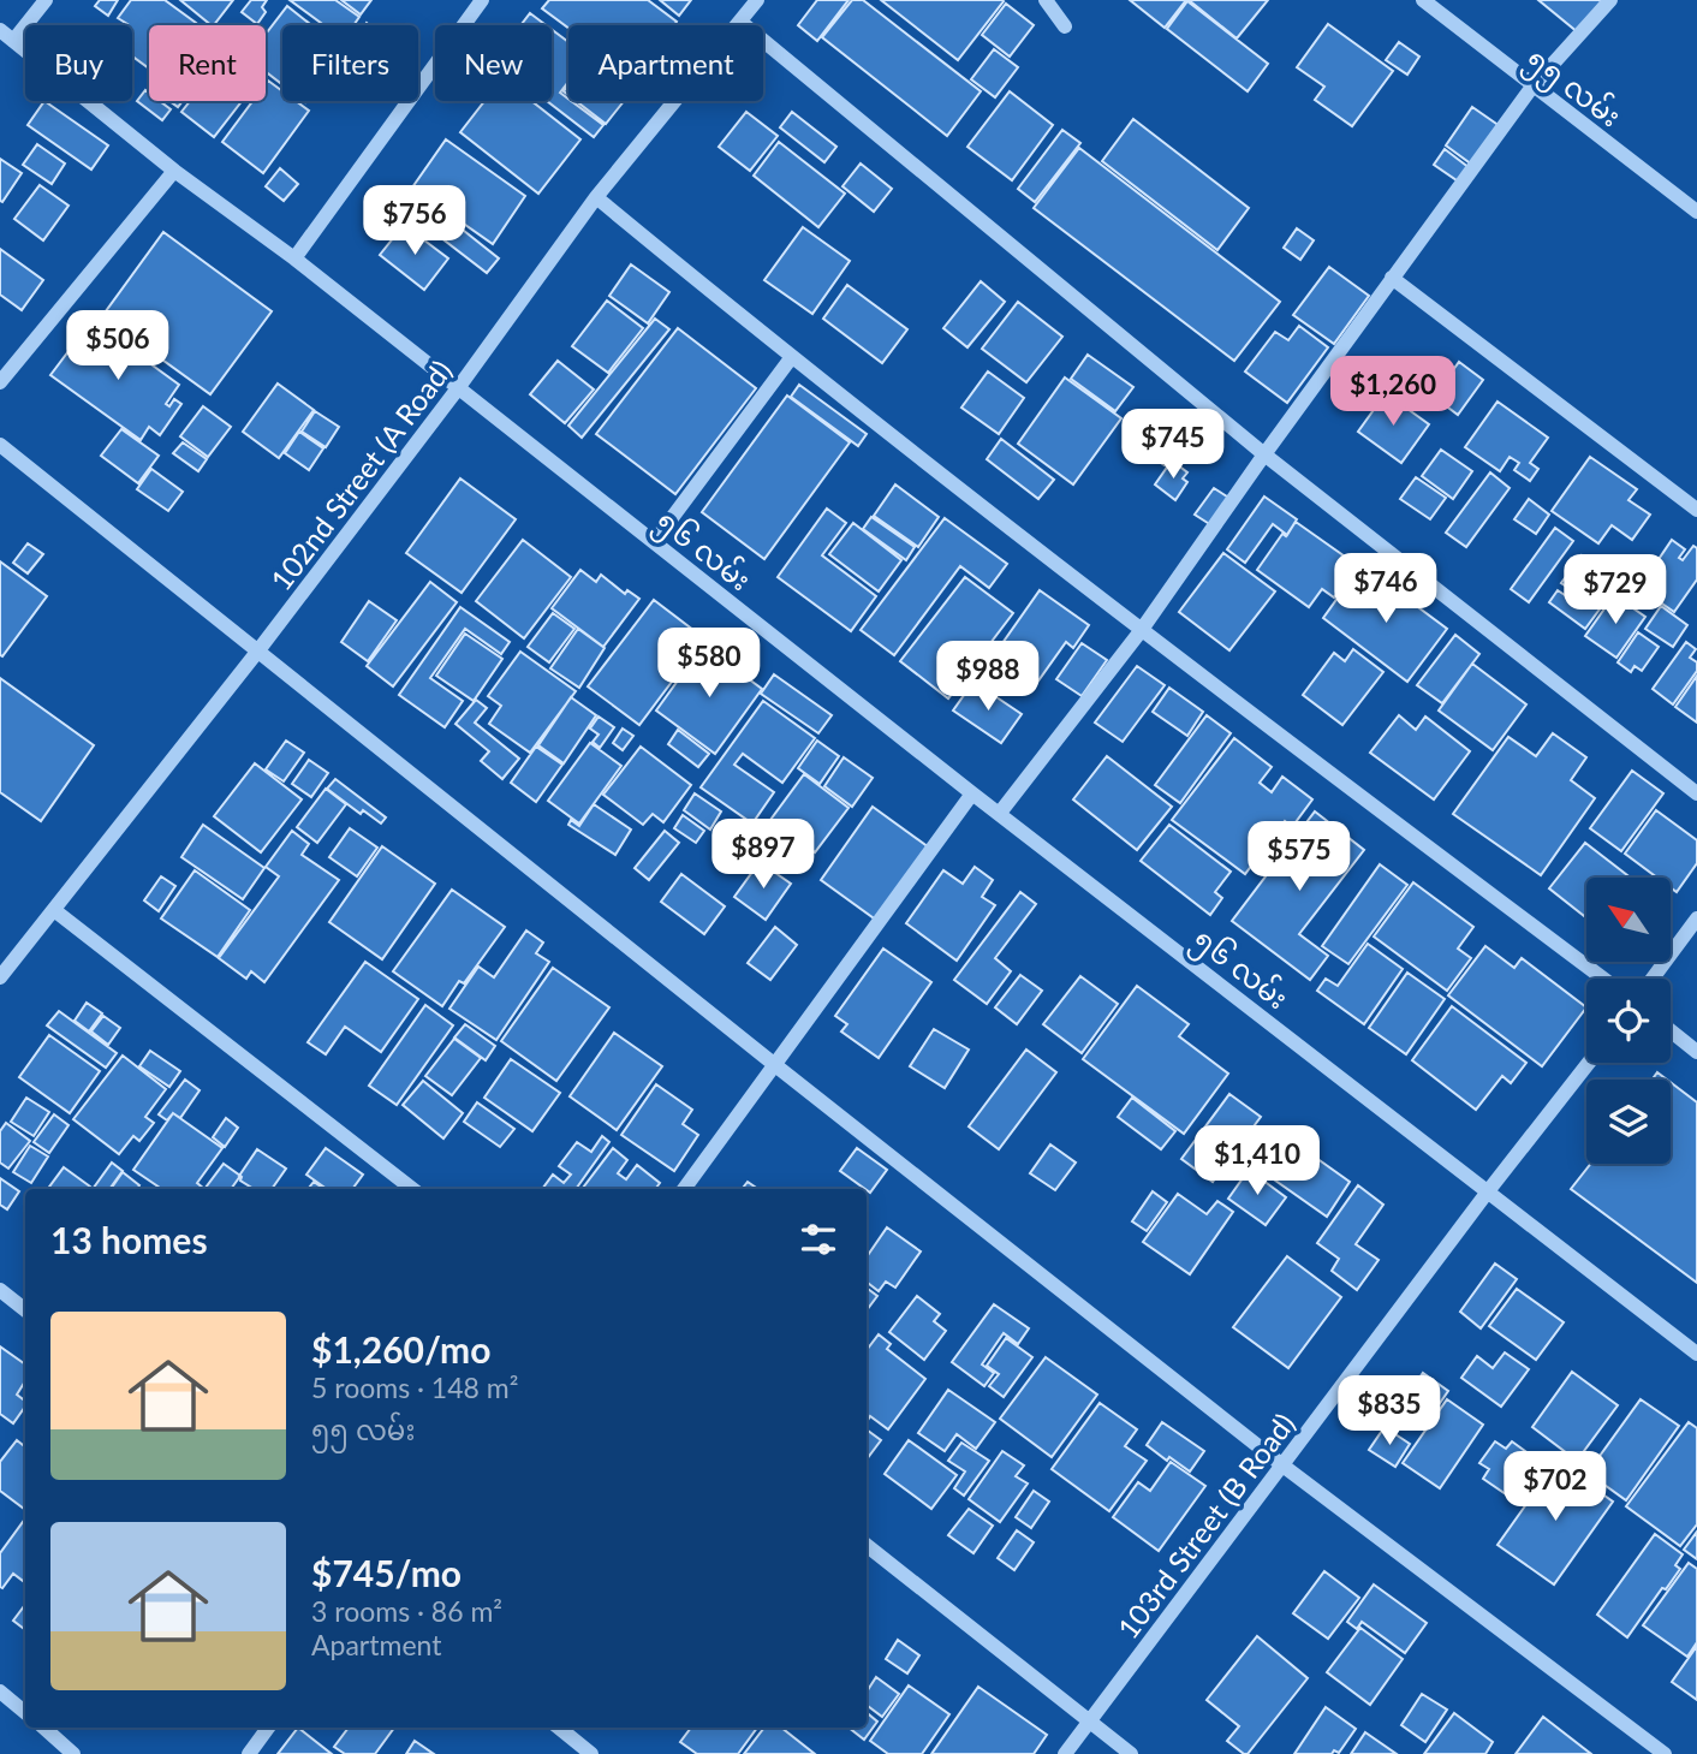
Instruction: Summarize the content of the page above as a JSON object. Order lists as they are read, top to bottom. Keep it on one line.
{"streets":{"street":["၅၅ လမ်း","102nd Street (A Road)","၅၆ လမ်း","103rd Street (B Road)"]},"crossings":[["102nd Street (A Road)","၅၆ လမ်း"],["၅၆ လမ်း","103rd Street (B Road)"]],"north":"top left","page":{"chip":["Buy","Rent","Filters","New","Apartment"],"price":["$756","$506","$1,260","$745","$746","$729","$580","$988","$897","$575","$1,410","$835","$702"],"heading":"13 homes","list":[{"name":"$1,260/mo","note":"5 rooms · 148 m² · ၅၅ လမ်း"},{"name":"$745/mo","note":"3 rooms · 86 m² · Apartment"}]}}
